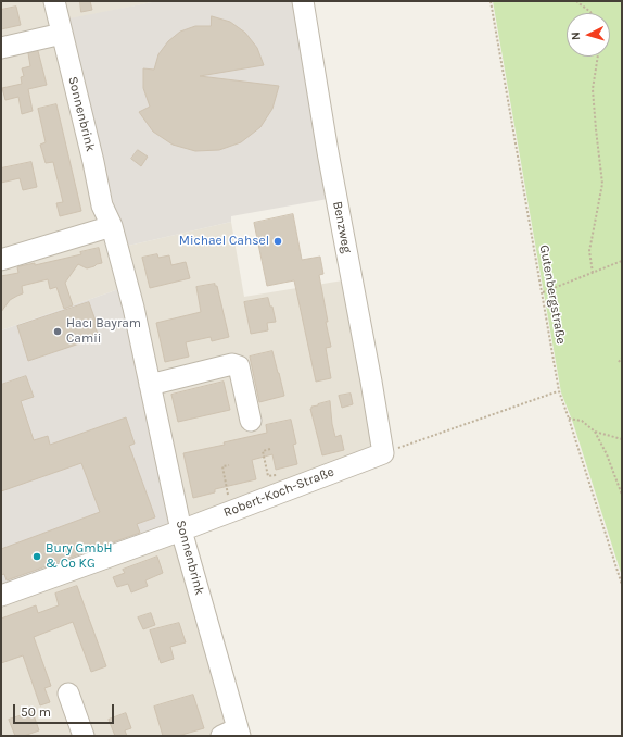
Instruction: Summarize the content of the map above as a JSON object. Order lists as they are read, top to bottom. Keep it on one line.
{"streets":{"street":["Sonnenbrink","Benzweg","Robert-Koch-Straße"],"path":["Gutenbergstraße"]},"crossings":[["Sonnenbrink","Robert-Koch-Straße"],["Benzweg","Robert-Koch-Straße"]],"places":["Michael Cahsel","Hacı Bayram Camii","Bury GmbH & Co KG"],"scale_bar":"50 m","north":"left"}
